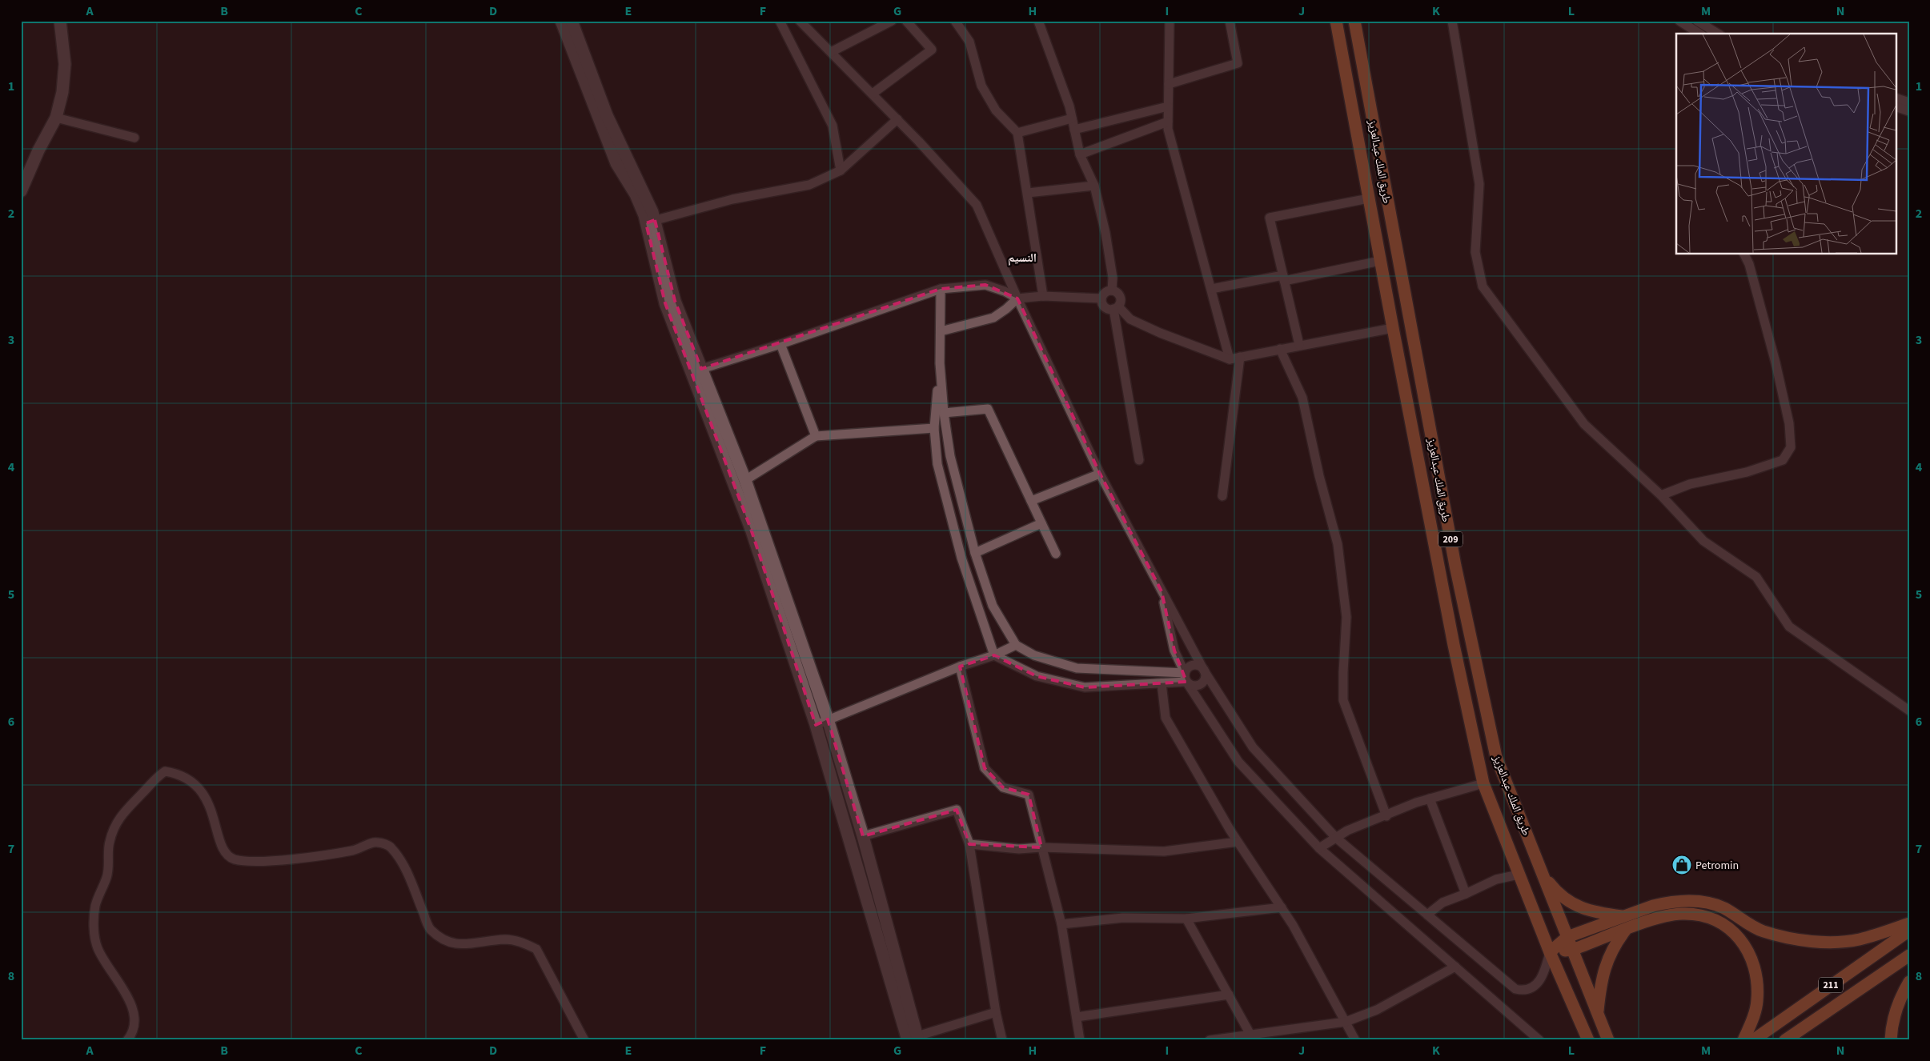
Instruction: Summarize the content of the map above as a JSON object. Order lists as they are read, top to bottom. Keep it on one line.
{"streets":{"main road":["طريق الملك عبدالعزيز","209","211"]},"districts":["النسيم"],"places":{"shop":["Petromin"]},"grid":{"columns":["A","B","C","D","E","F","G","H","I","J","K","L","M","N"],"rows":["1","2","3","4","5","6","7","8"]}}
